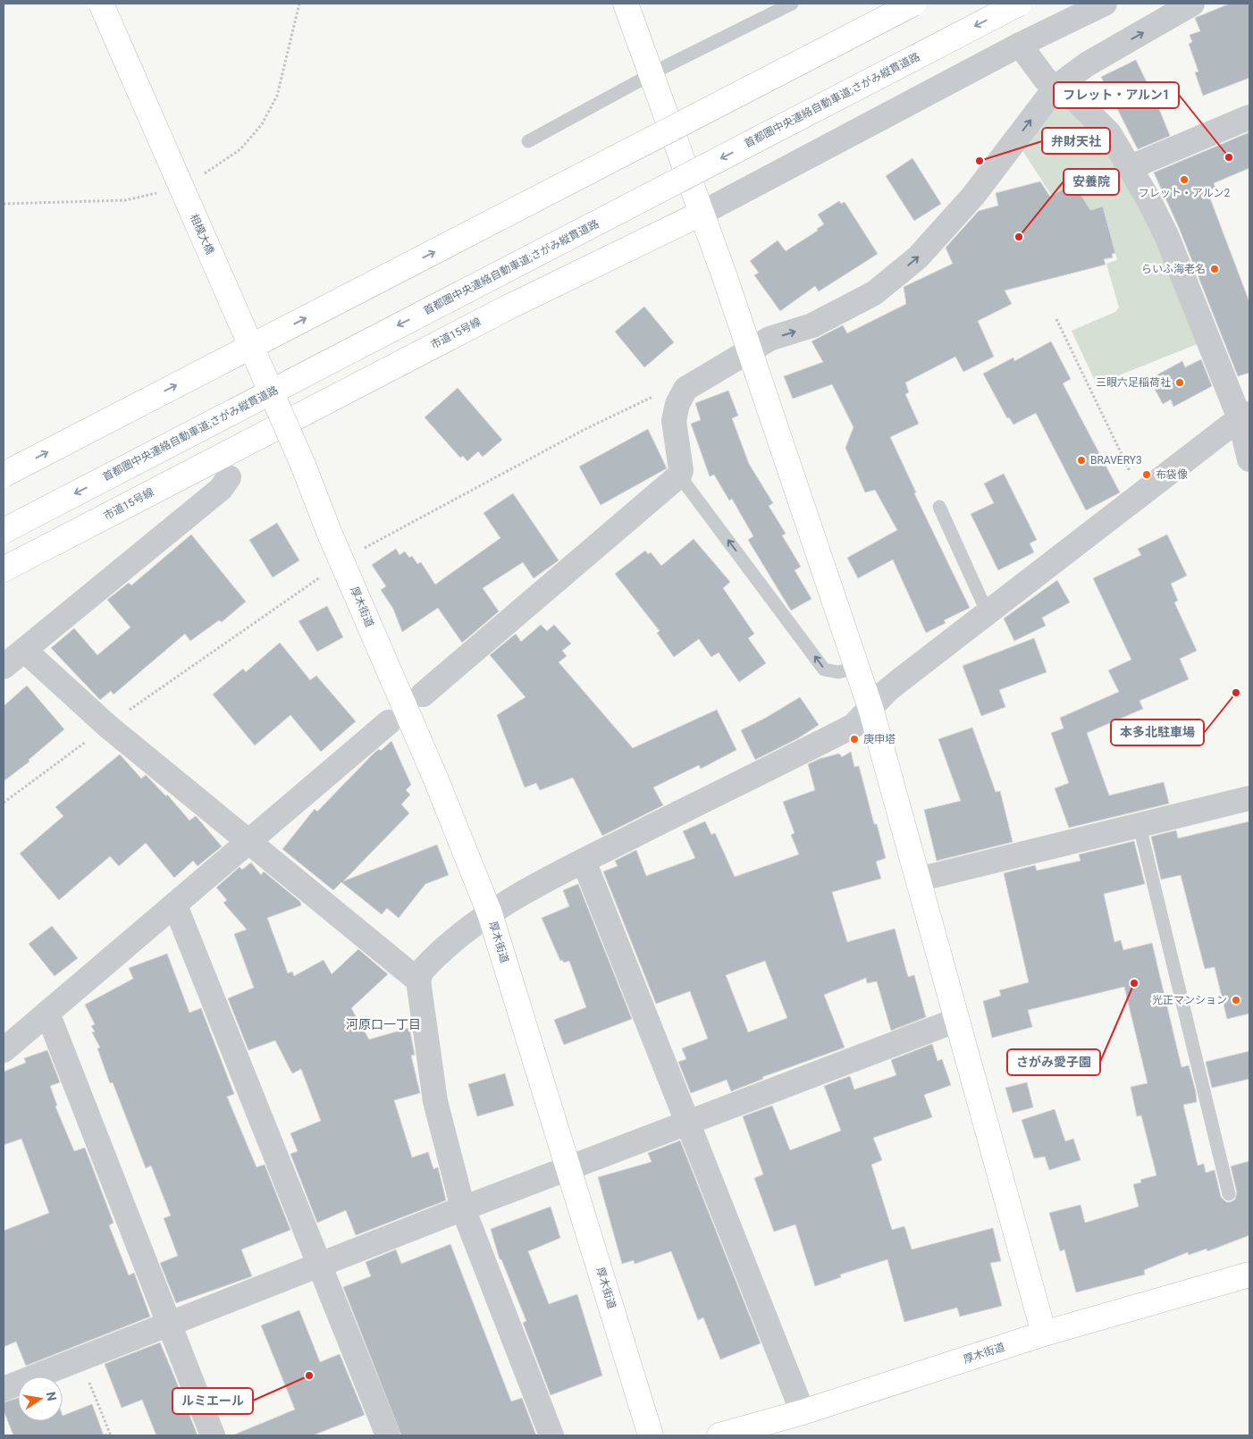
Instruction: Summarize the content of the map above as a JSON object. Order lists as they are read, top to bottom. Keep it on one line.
{"streets":{"main road":["首都圏中央連絡自動車道;さがみ縦貫道路","相模大橋","市道15号線","厚木街道"]},"crossings":[["相模大橋","厚木街道"]],"districts":["河原口一丁目"],"places":["フレット・アルン1","弁財天社","フレット・アルン2","安養院","らいふ海老名","三眼六足稲荷社","BRAVERY3","布袋像","本多北駐車場","庚申塔","さがみ愛子園","光正マンション","ルミエール"],"north":"right"}
